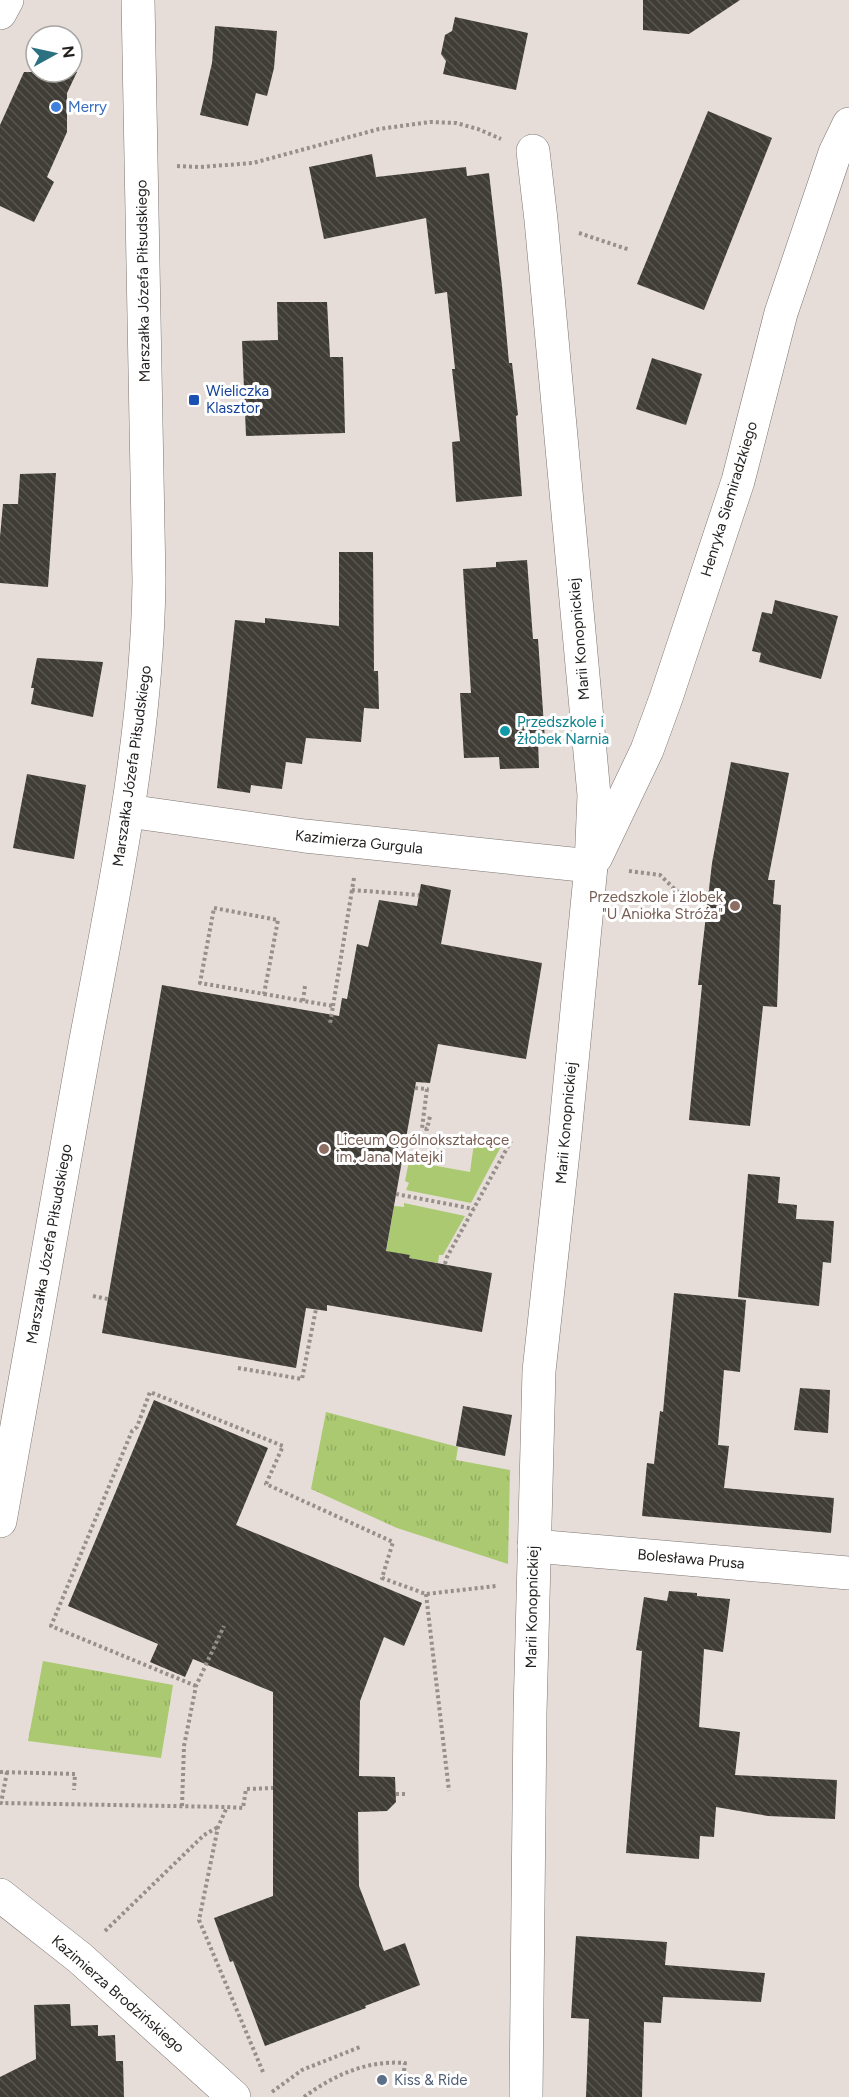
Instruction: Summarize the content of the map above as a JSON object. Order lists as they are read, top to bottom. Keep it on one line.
{"streets":{"street":["Marszałka Józefa Piłsudskiego","Henryka Siemiradzkiego","Marii Konopnickiej","Kazimierza Gurgula","Bolesława Prusa","Kazimierza Brodzińskiego"]},"crossings":[["Marszałka Józefa Piłsudskiego","Kazimierza Gurgula"],["Henryka Siemiradzkiego","Marii Konopnickiej"],["Henryka Siemiradzkiego","Kazimierza Gurgula"],["Marii Konopnickiej","Kazimierza Gurgula"],["Marii Konopnickiej","Bolesława Prusa"]],"places":{"other":["Merry","Przedszkole i żłobek Narnia","Przedszkole i żlobek \"U Aniołka Stróża\"","Liceum Ogólnokształcące im. Jana Matejki","Kiss & Ride"],"transit":["Wieliczka Klasztor"]},"north":"right"}
